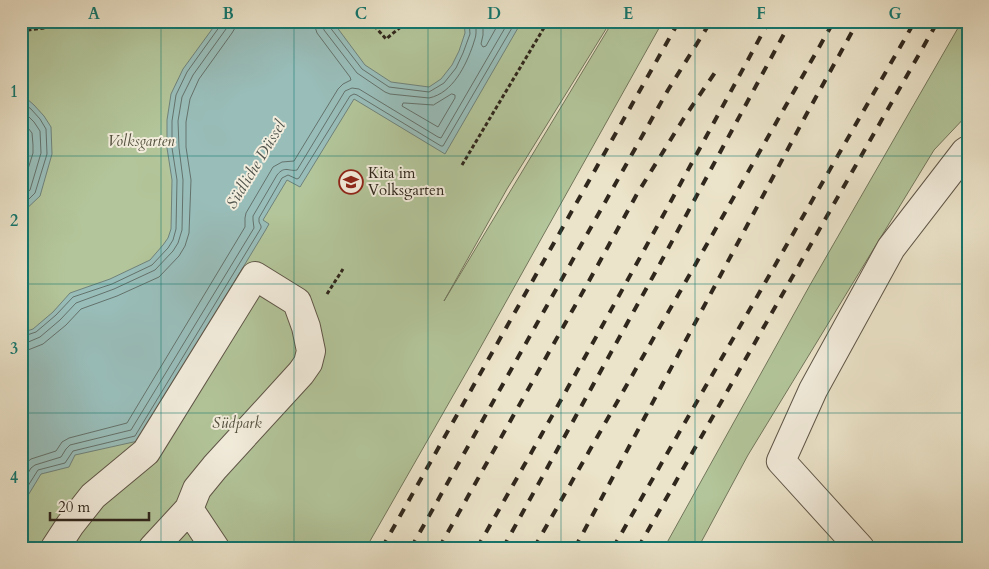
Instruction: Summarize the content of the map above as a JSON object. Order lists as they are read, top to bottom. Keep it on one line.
{"water":["Südliche Düssel"],"parks":["Volksgarten","Südpark"],"places":{"school or university":["Kita im Volksgarten"]},"scale_bar":"20 m","grid":{"columns":["A","B","C","D","E","F","G"],"rows":["1","2","3","4"]}}
